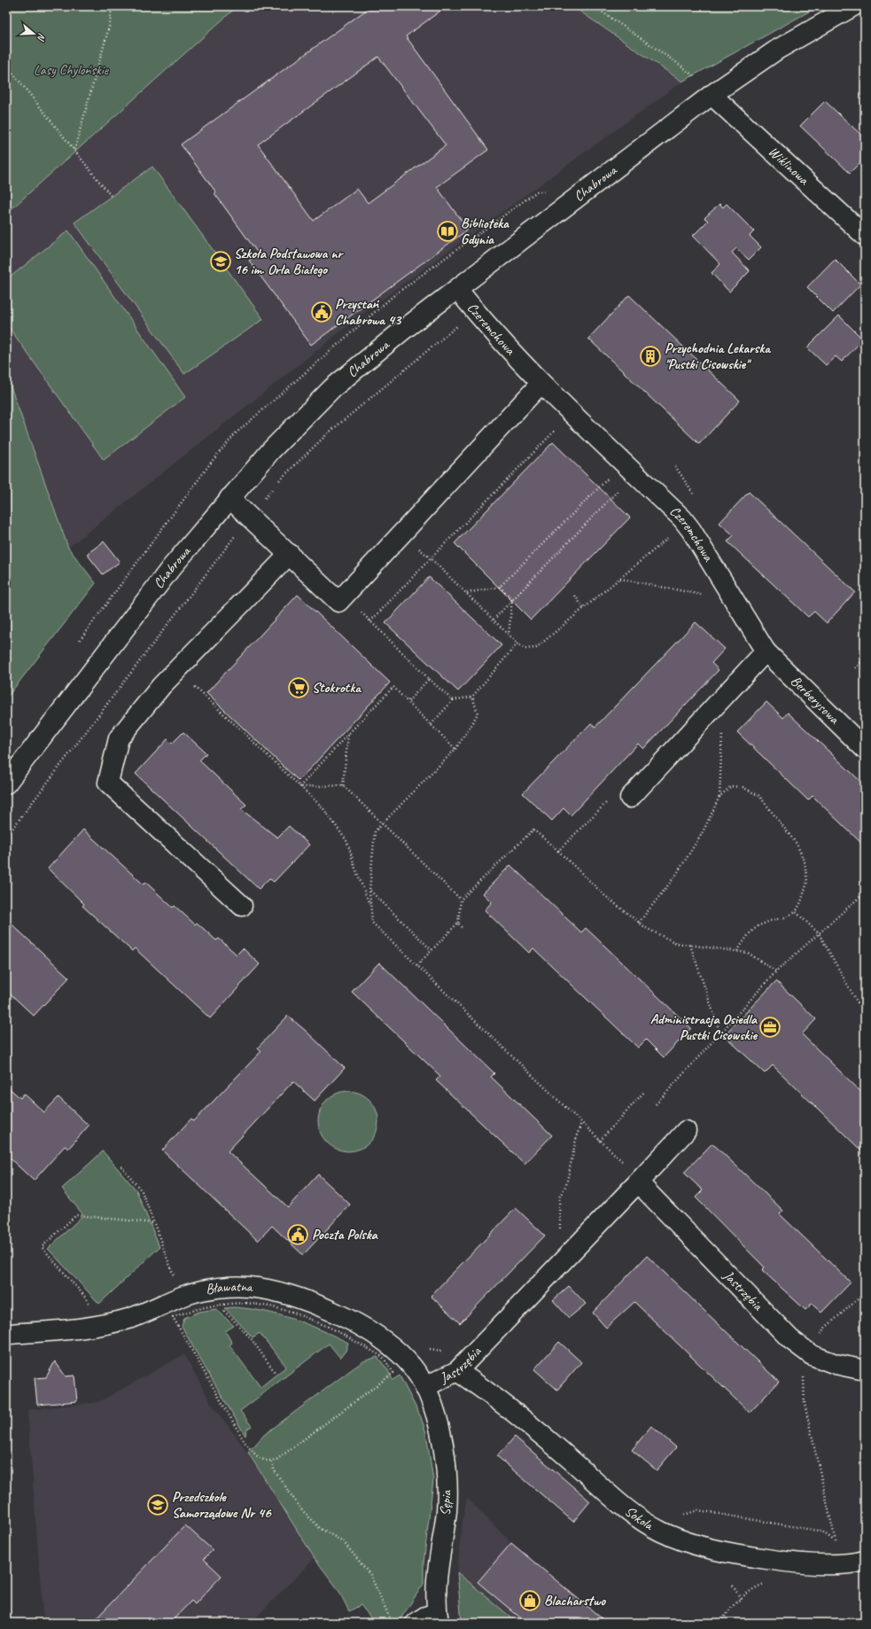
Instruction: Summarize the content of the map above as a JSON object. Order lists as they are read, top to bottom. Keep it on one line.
{"streets":{"street":["Wiklinowa","Chabrowa","Czeremchowa","Berberysowa","Jastrzębia","Bławatna","Sępia","Sokola"]},"crossings":[["Wiklinowa","Chabrowa"],["Chabrowa","Czeremchowa"],["Czeremchowa","Berberysowa"],["Jastrzębia","Bławatna"],["Jastrzębia","Sępia"],["Jastrzębia","Sokola"],["Bławatna","Sępia"]],"parks":["Lasy Chylońskie"],"places":{"library":["Biblioteka Gdynia"],"school or university":["Szkoła Podstawowa nr 16 im. Orła Białego","Przedszkole Samorządowe Nr 46"],"public building":["Przystań Chabrowa 43","Poczta Polska"],"building":["Przychodnia Lekarska \"Pustki Cisowskie\""],"supermarket":["Stokrotka"],"office":["Administracja Osiedla Pustki Cisowskie"],"shop":["Blacharstwo"]},"north":"right"}
